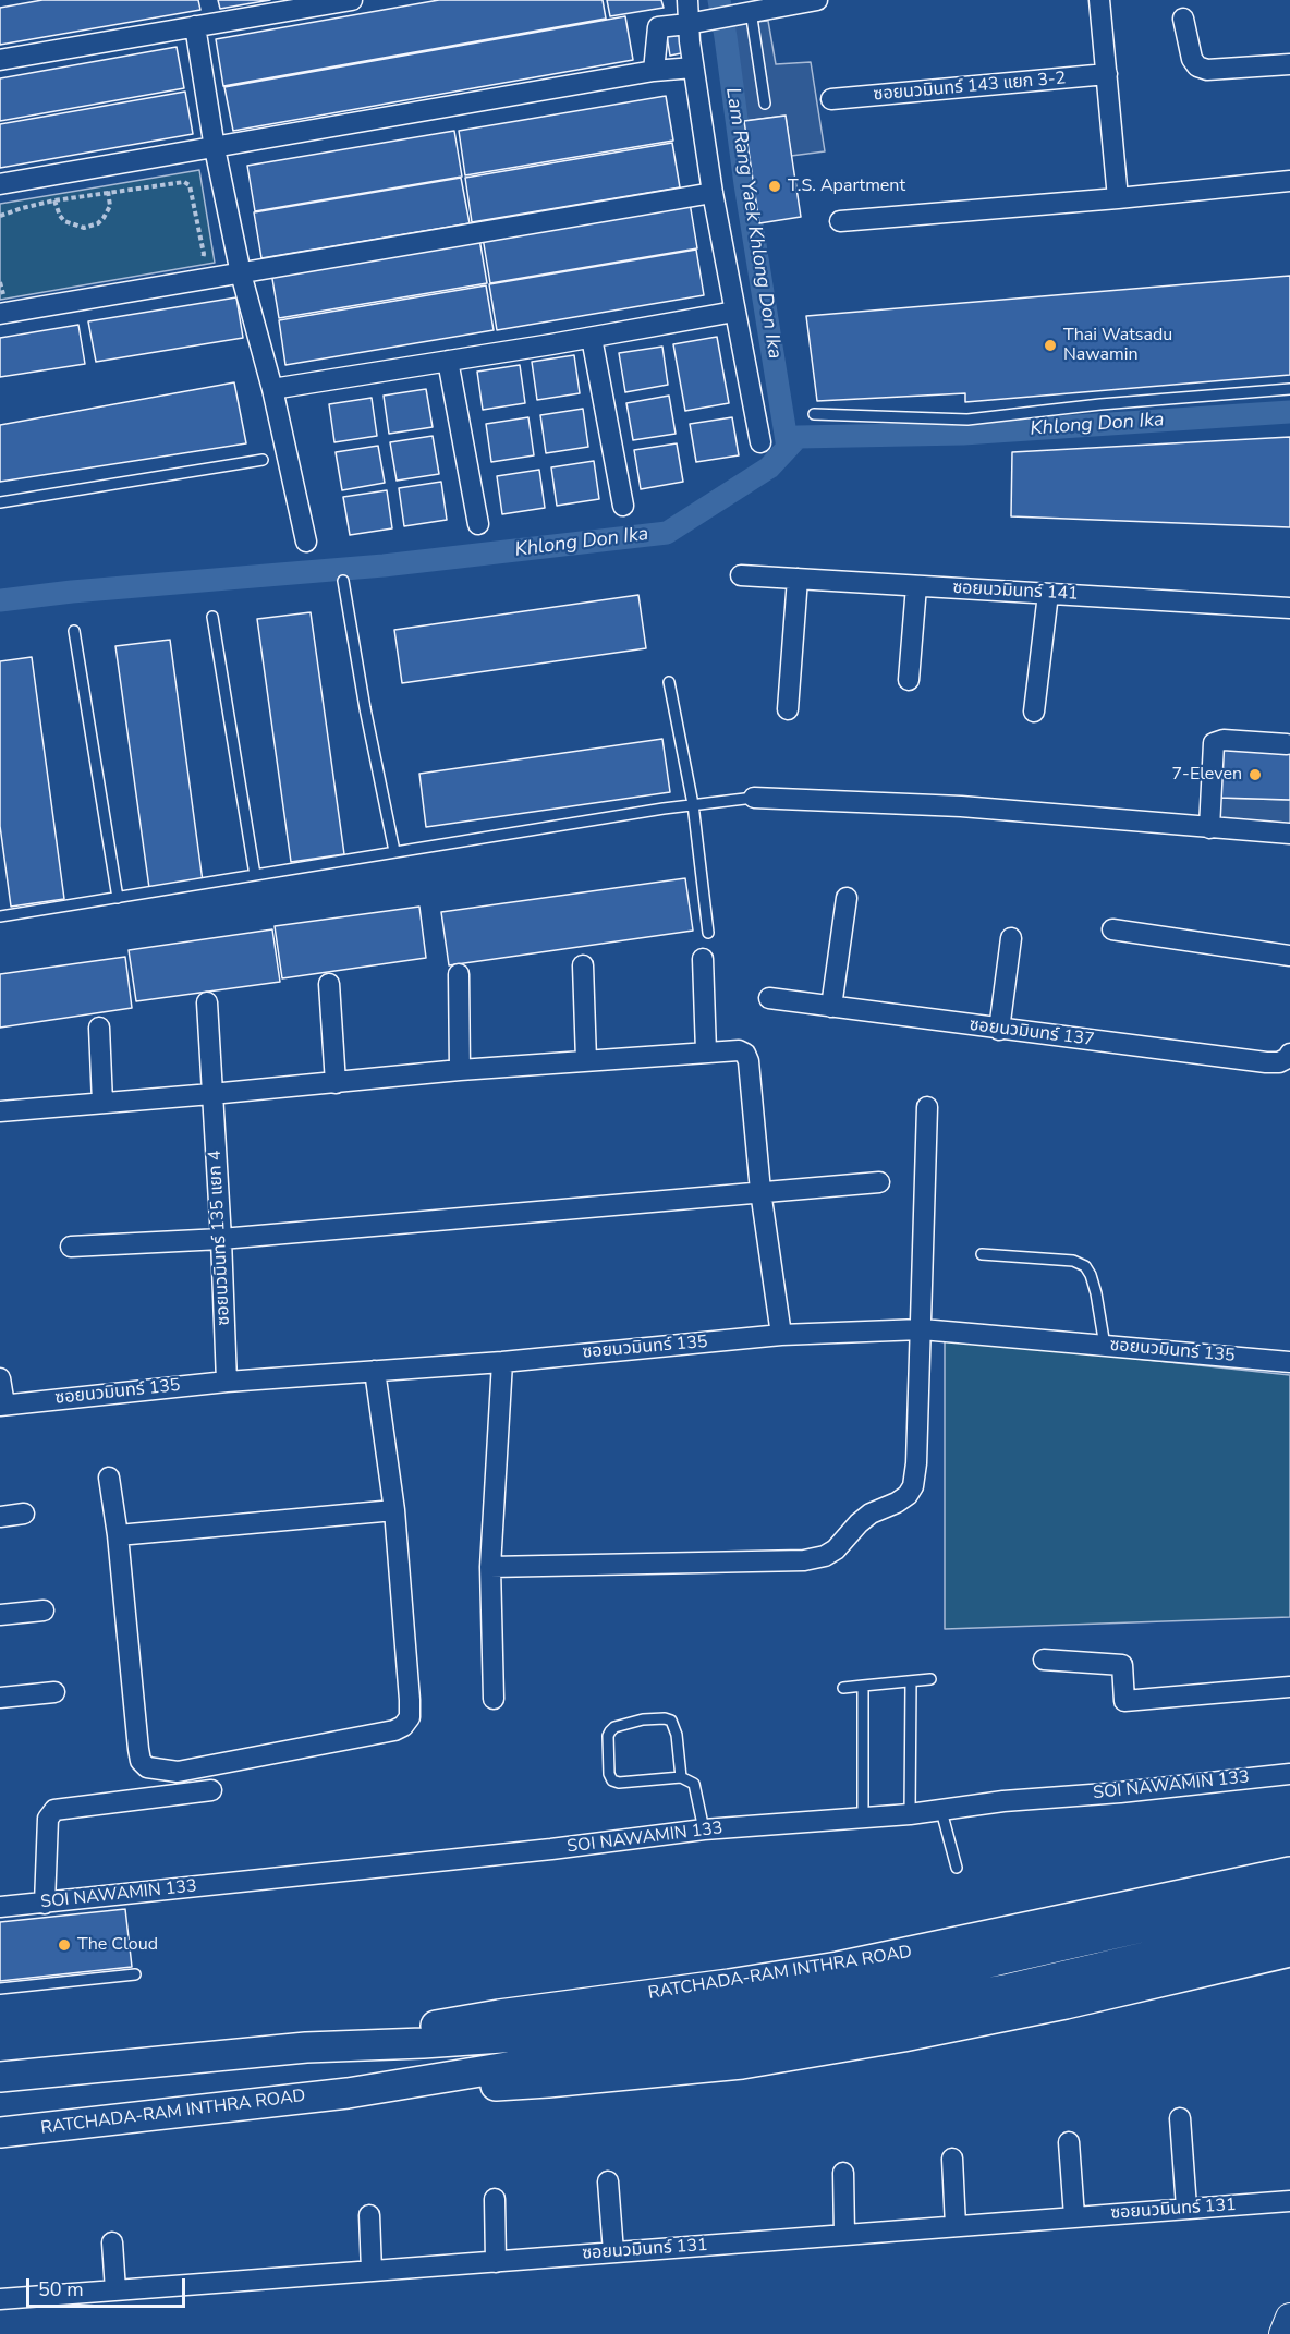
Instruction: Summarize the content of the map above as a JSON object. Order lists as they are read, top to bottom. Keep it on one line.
{"streets":{"main road":["RATCHADA-RAM INTHRA ROAD"],"street":["ซอยนวมินทร์ 143 แยก 3-2","ซอยนวมินทร์ 141","ซอยนวมินทร์ 137","ซอยนวมินทร์ 135 แยก 4","ซอยนวมินทร์ 135","SOI NAWAMIN 133","ซอยนวมินทร์ 131"]},"crossings":[["ซอยนวมินทร์ 135 แยก 4","ซอยนวมินทร์ 135"]],"water":["Lam Rang Yaek Khlong Don Ika","Khlong Don Ika"],"places":["T.S. Apartment","Thai Watsadu Nawamin","7-Eleven","The Cloud"],"scale_bar":"50 m"}
